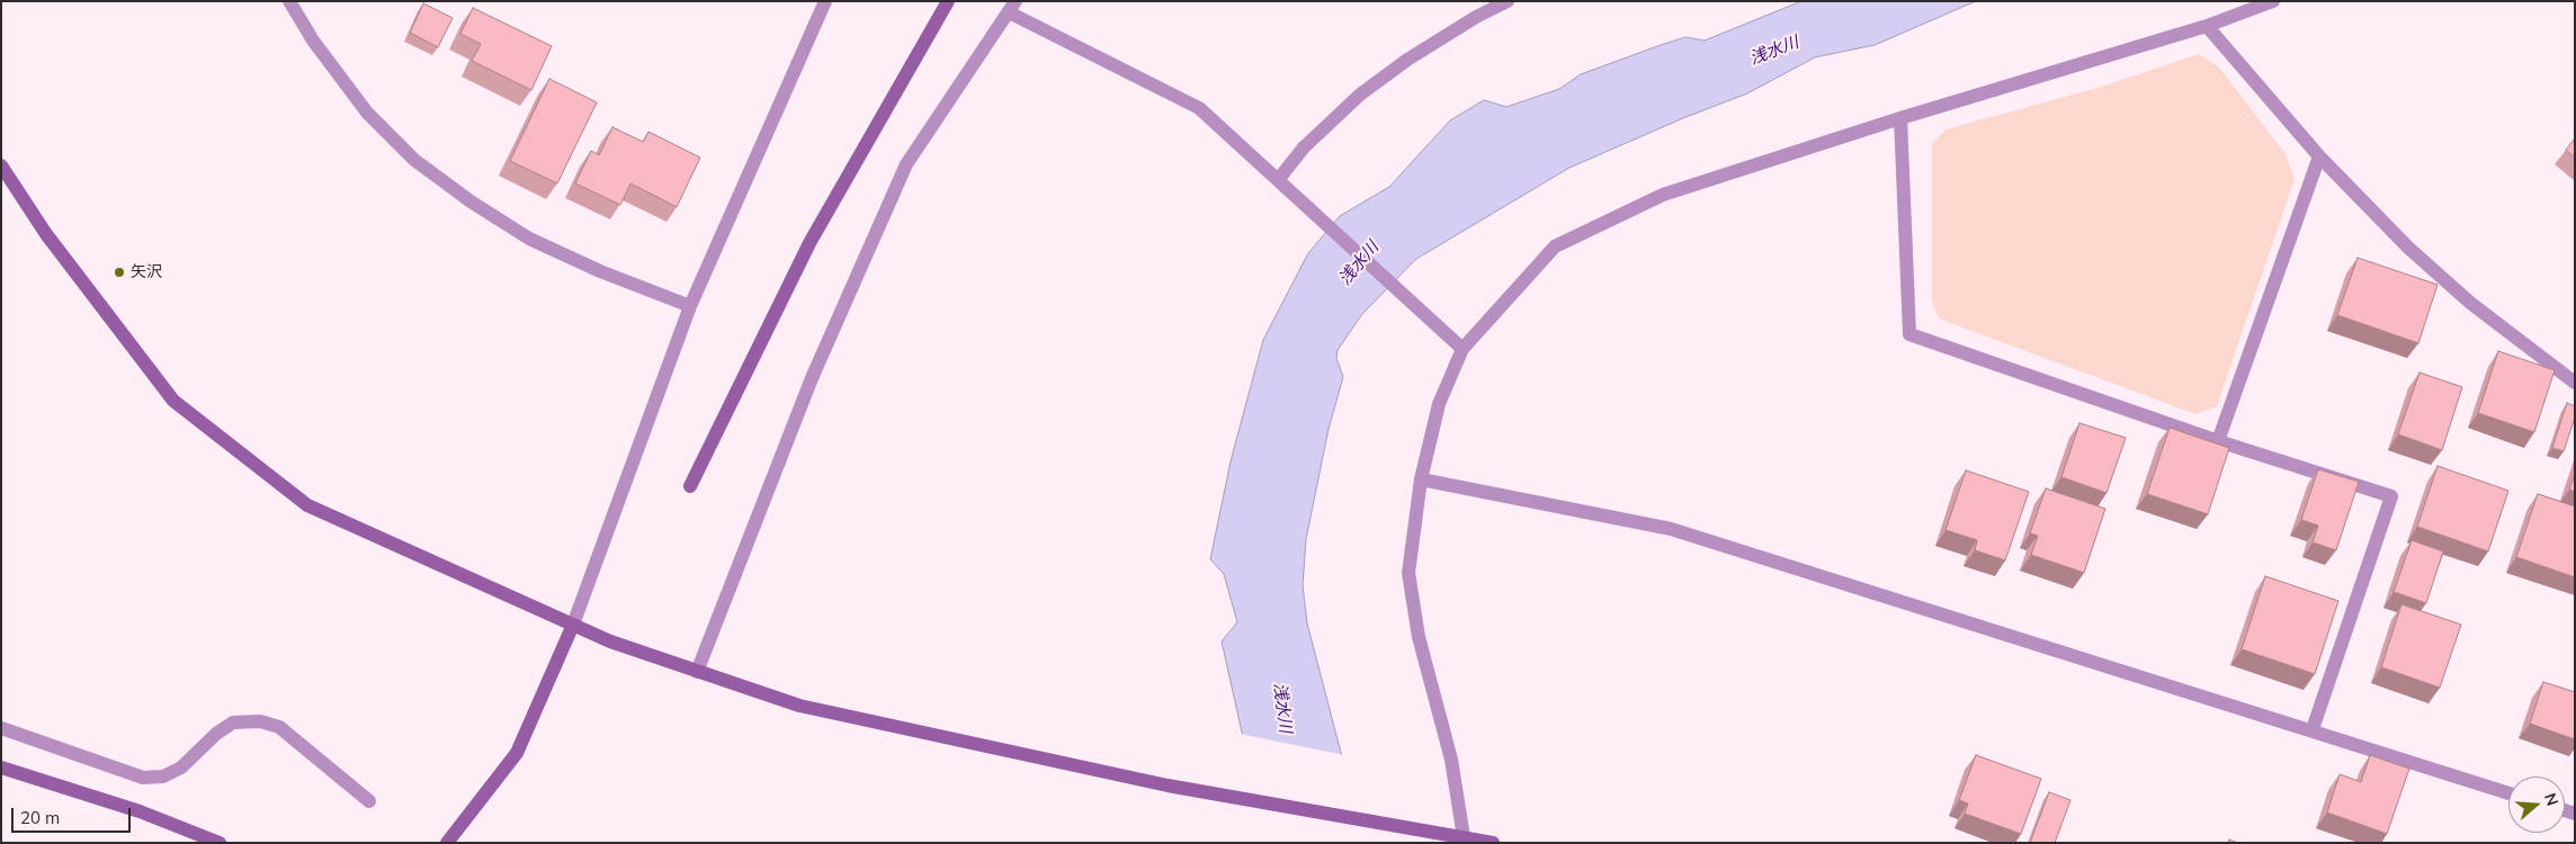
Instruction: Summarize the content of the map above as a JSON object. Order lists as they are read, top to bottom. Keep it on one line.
{"water":["浅水川"],"places":["矢沢"],"scale_bar":"20 m","north":"right"}
